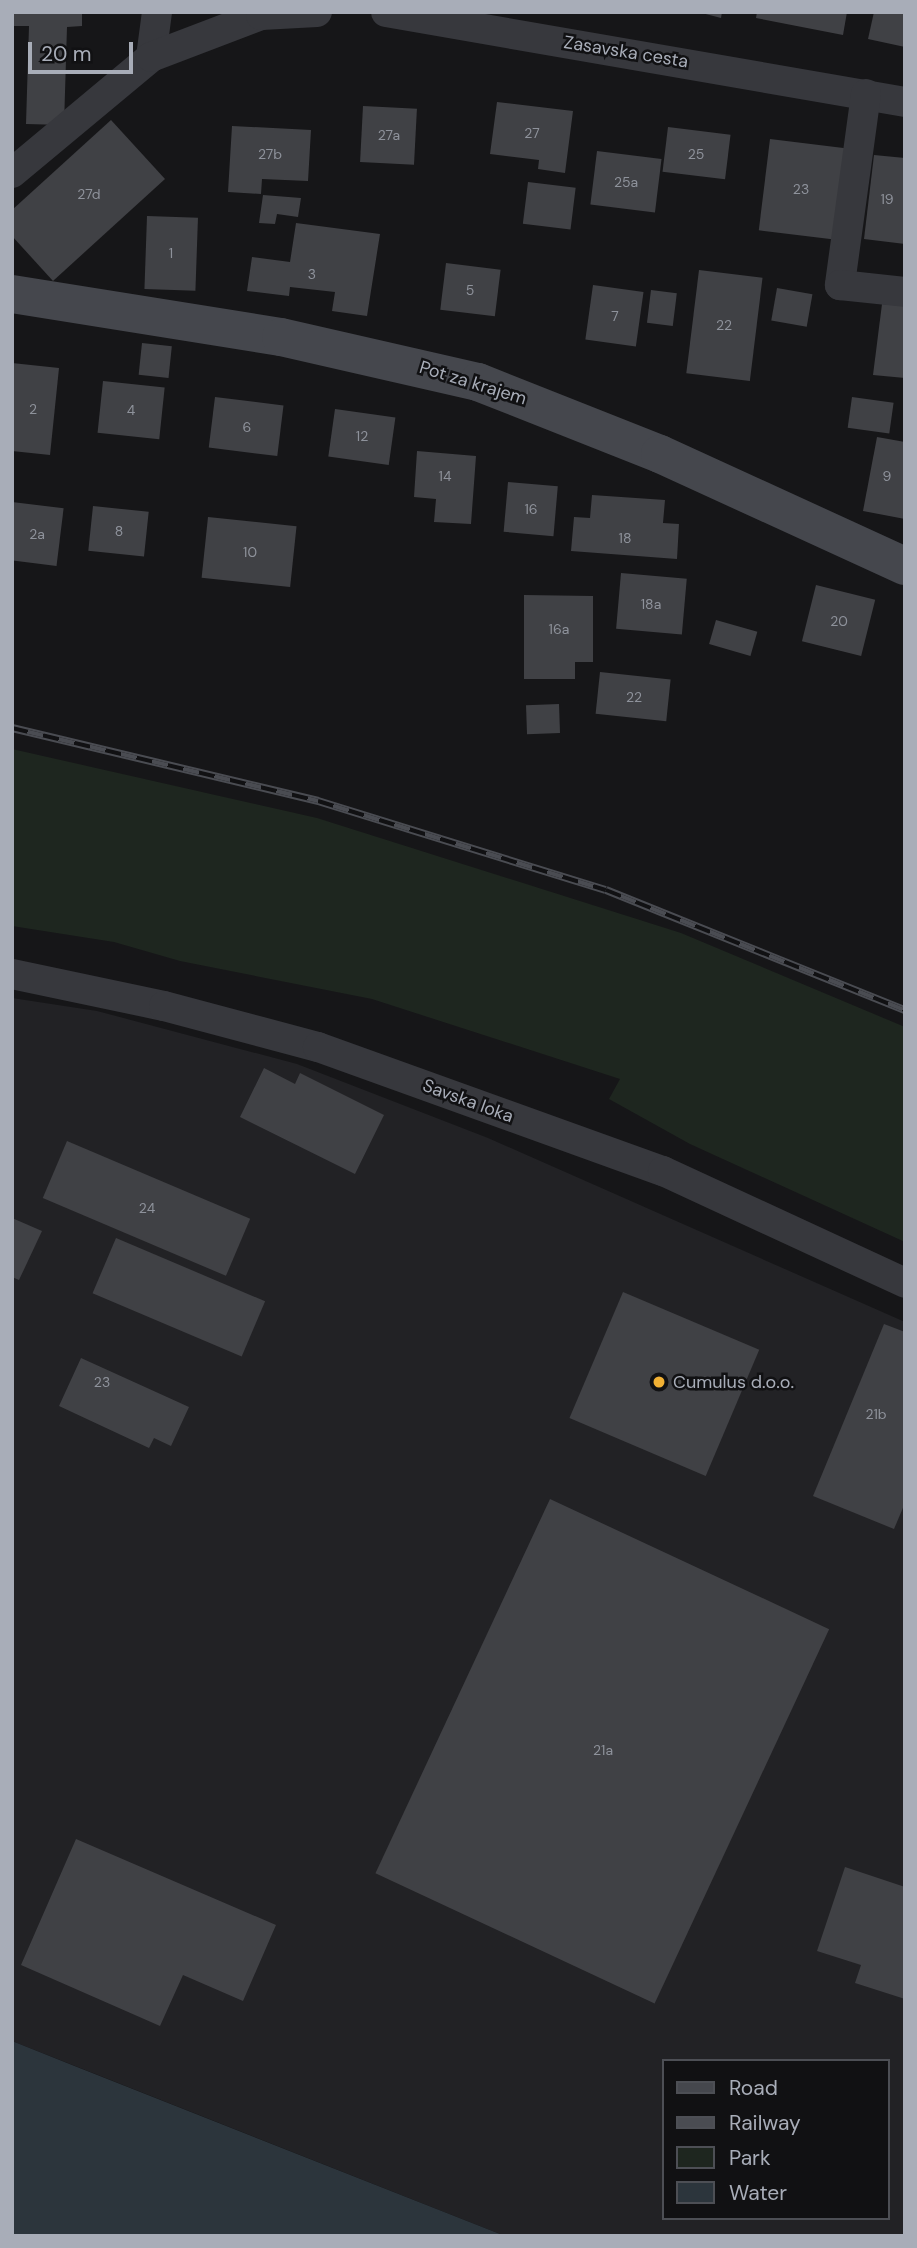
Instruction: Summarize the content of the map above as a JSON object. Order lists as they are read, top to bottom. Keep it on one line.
{"streets":{"street":["Zasavska cesta","Pot za krajem","Savska loka"]},"places":["Cumulus d.o.o."],"house_numbers":["27","27a","27b","25","25a","23","27d","19","1","3","5","7","22","2","4","6","12","14","9","16","8","2a","18","10","18a","20","16a","22","24","23","21b","21a"],"legend":["Road","Railway","Park","Water"],"scale_bar":"20 m"}
